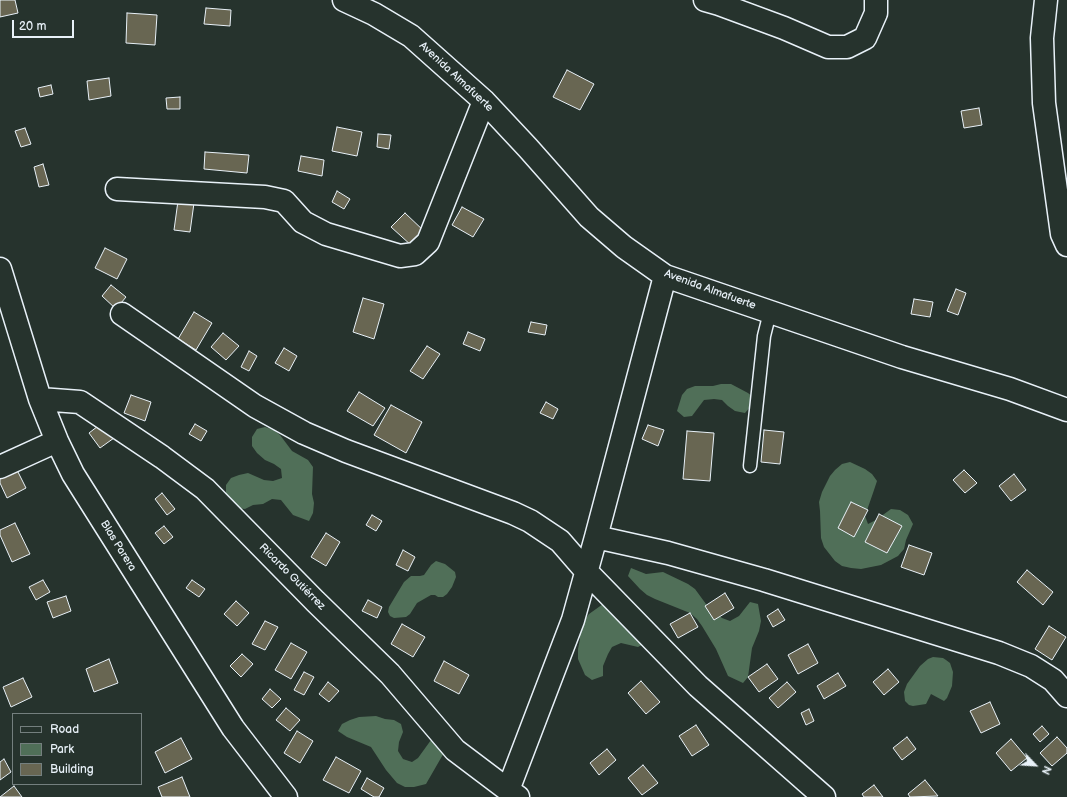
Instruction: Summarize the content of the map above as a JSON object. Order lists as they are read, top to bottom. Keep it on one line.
{"streets":{"street":["Avenida Almafuerte","Blas Parera","Ricardo Gutiérrez"]},"crossings":[["Blas Parera","Ricardo Gutiérrez"]],"legend":["Road","Park","Building"],"scale_bar":"20 m","north":"bottom right"}
